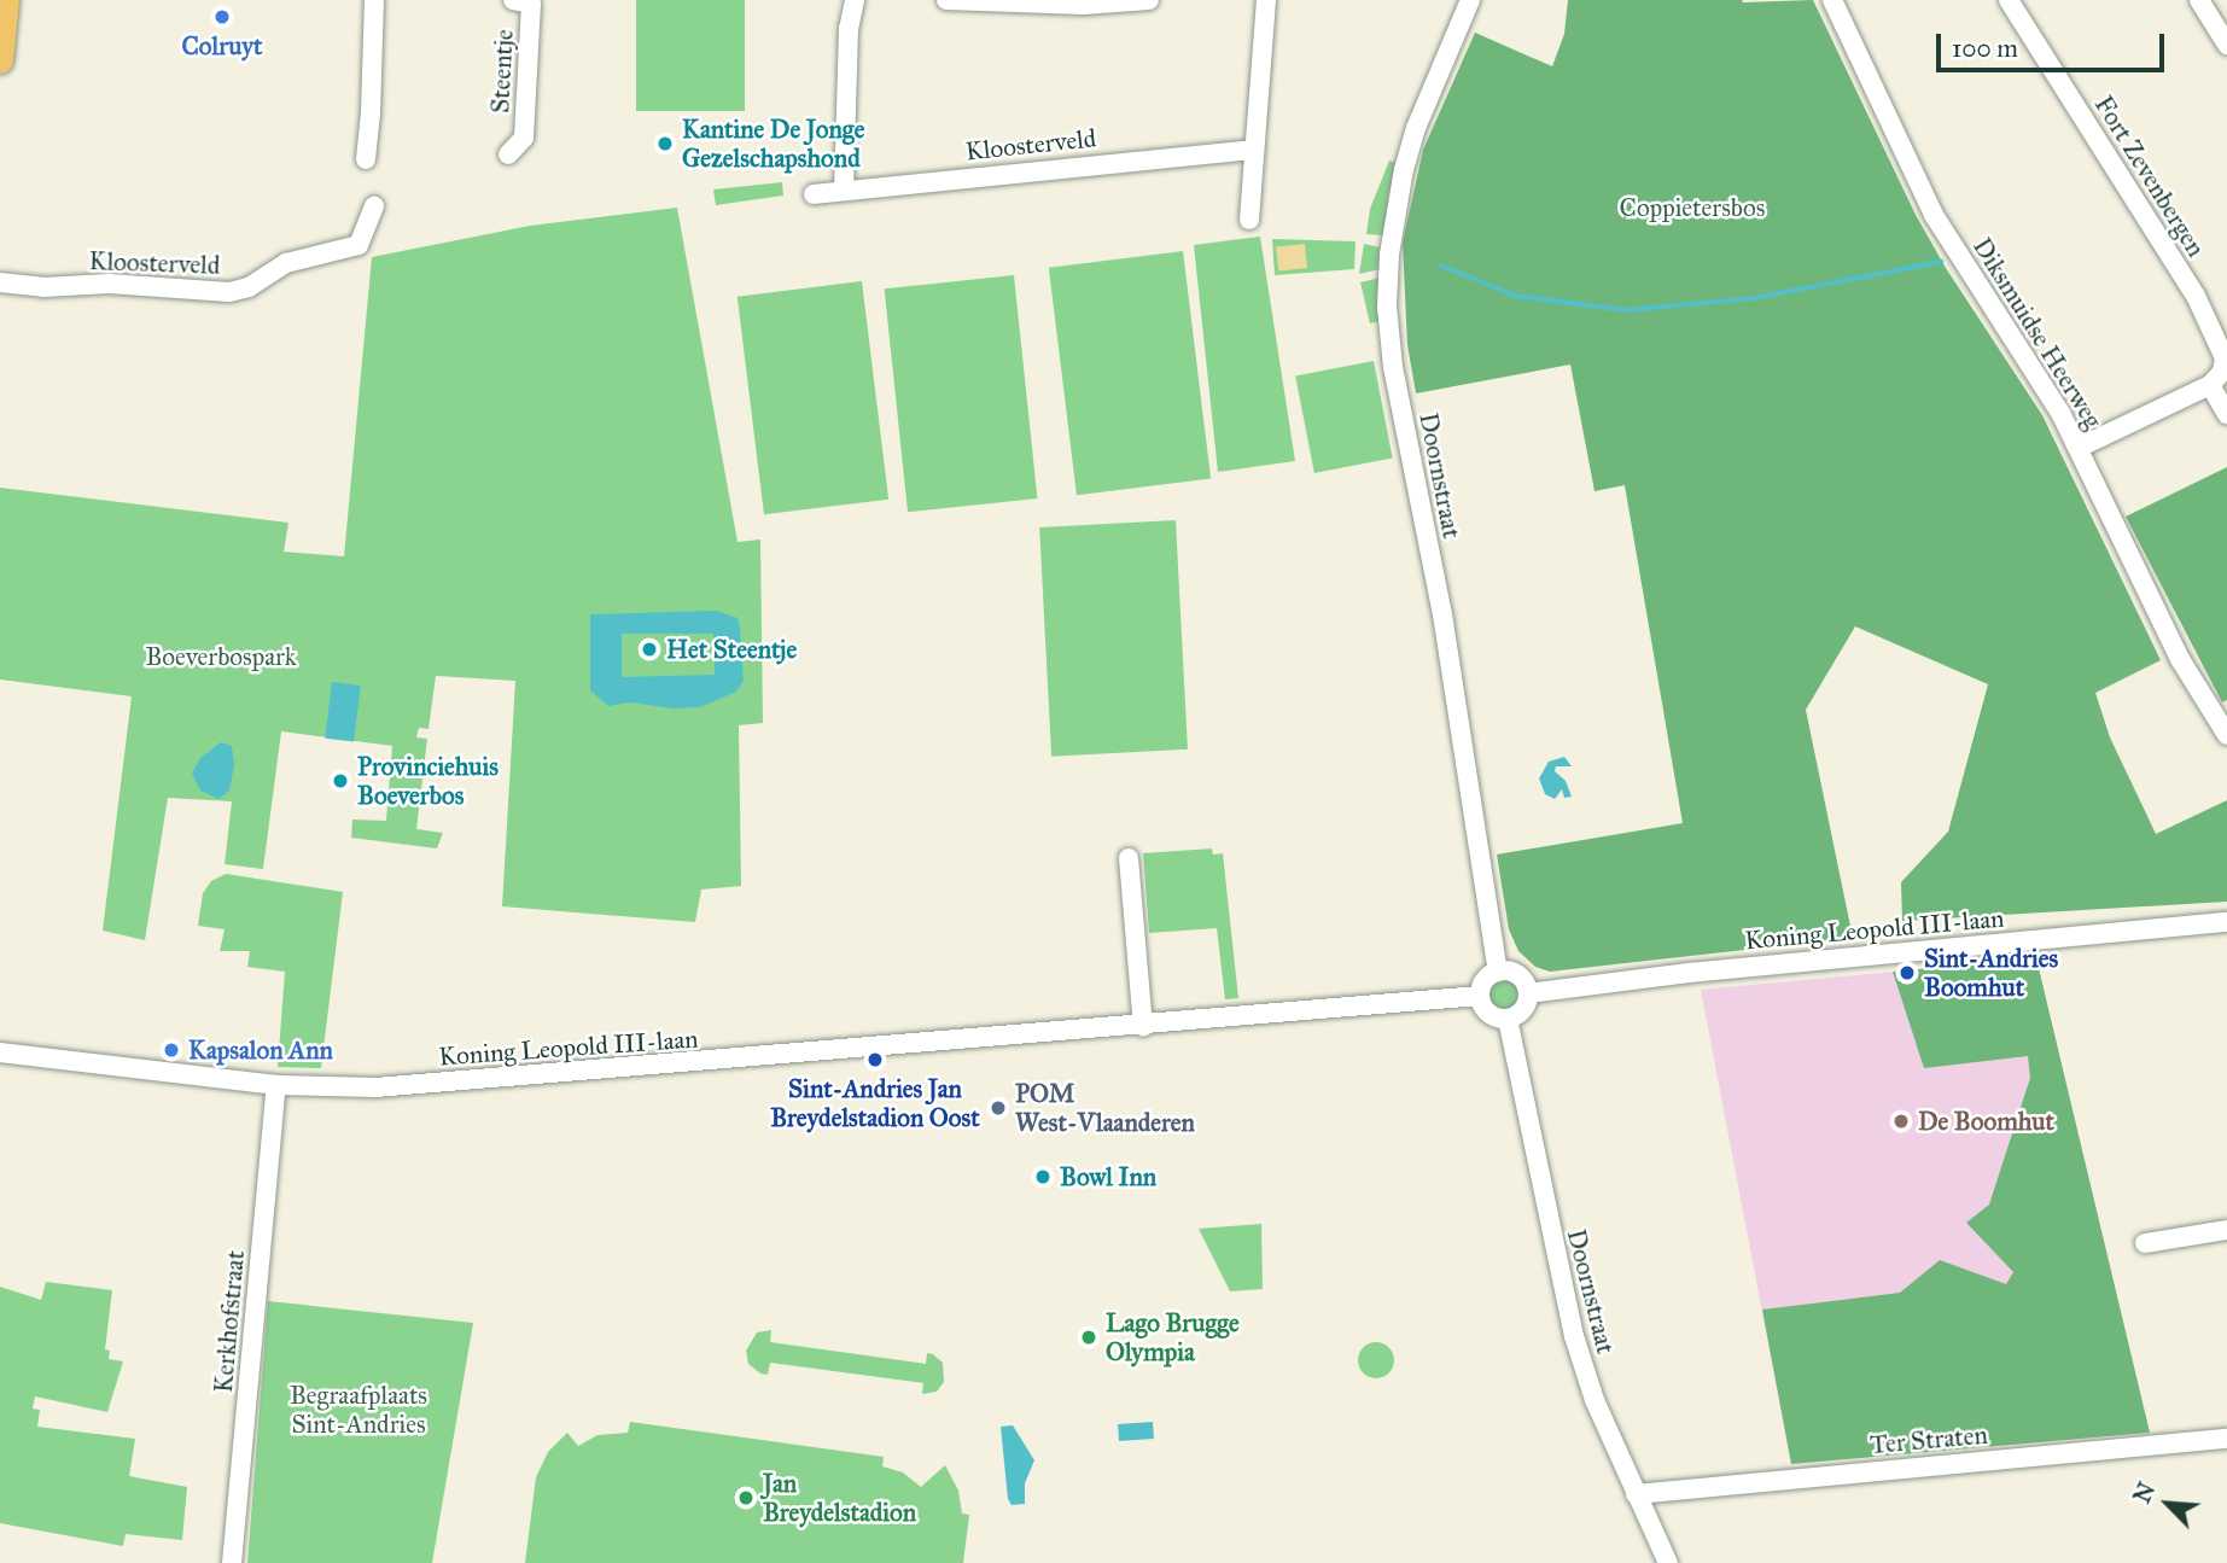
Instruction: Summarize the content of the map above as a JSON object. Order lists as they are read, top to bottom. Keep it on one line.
{"streets":{"street":["Steentje","Kloosterveld","Fort Zevenbergen","Diksmuidse Heerweg","Doornstraat","Koning Leopold III-laan","Kerkhofstraat","Ter Straten"]},"crossings":[["Doornstraat","Koning Leopold III-laan"],["Doornstraat","Ter Straten"],["Koning Leopold III-laan","Kerkhofstraat"]],"parks":["Coppietersbos","Boeverbospark","Begraafplaats Sint-Andries"],"places":["Colruyt","Kantine De Jonge Gezelschapshond","Het Steentje","Provinciehuis Boeverbos","Sint-Andries Boomhut","Kapsalon Ann","Sint-Andries Jan Breydelstadion Oost","POM West-Vlaanderen","De Boomhut","Bowl Inn","Lago Brugge Olympia","Jan Breydelstadion"],"scale_bar":"100 m","north":"top left"}
